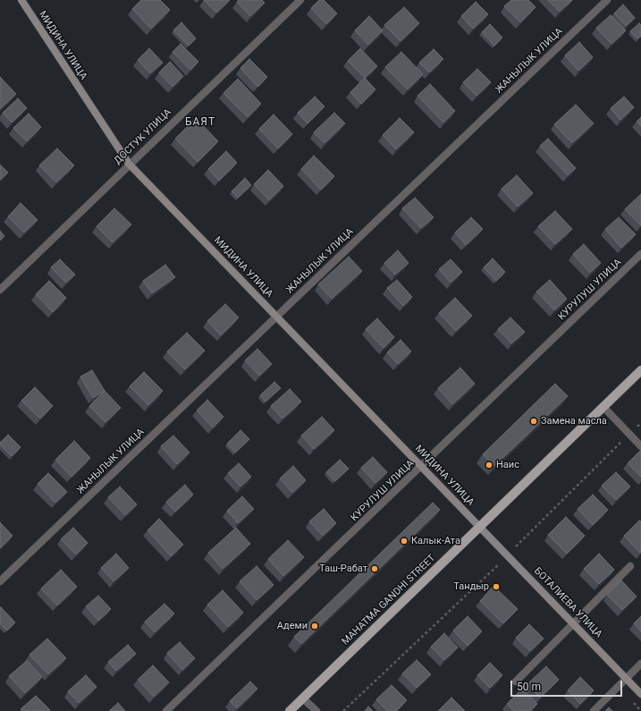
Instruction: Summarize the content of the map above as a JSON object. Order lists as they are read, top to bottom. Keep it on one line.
{"streets":{"main road":["MAHATMA GANDHI STREET"],"street":["МИДИНА УЛИЦА","ЖАНЫЛЫК УЛИЦА","ДОСТУК УЛИЦА","КУРУЛУШ УЛИЦА","БОТАЛИЕВА УЛИЦА"]},"crossings":[["МИДИНА УЛИЦА","ЖАНЫЛЫК УЛИЦА"],["МИДИНА УЛИЦА","ДОСТУК УЛИЦА"],["МИДИНА УЛИЦА","КУРУЛУШ УЛИЦА"],["МИДИНА УЛИЦА","MAHATMA GANDHI STREET"],["МИДИНА УЛИЦА","БОТАЛИЕВА УЛИЦА"],["MAHATMA GANDHI STREET","БОТАЛИЕВА УЛИЦА"]],"districts":["БАЯТ"],"places":["Замена масла","Наис","Калык-Ата","Таш-Рабат","Тандыр","Адеми"],"scale_bar":"50 m"}
